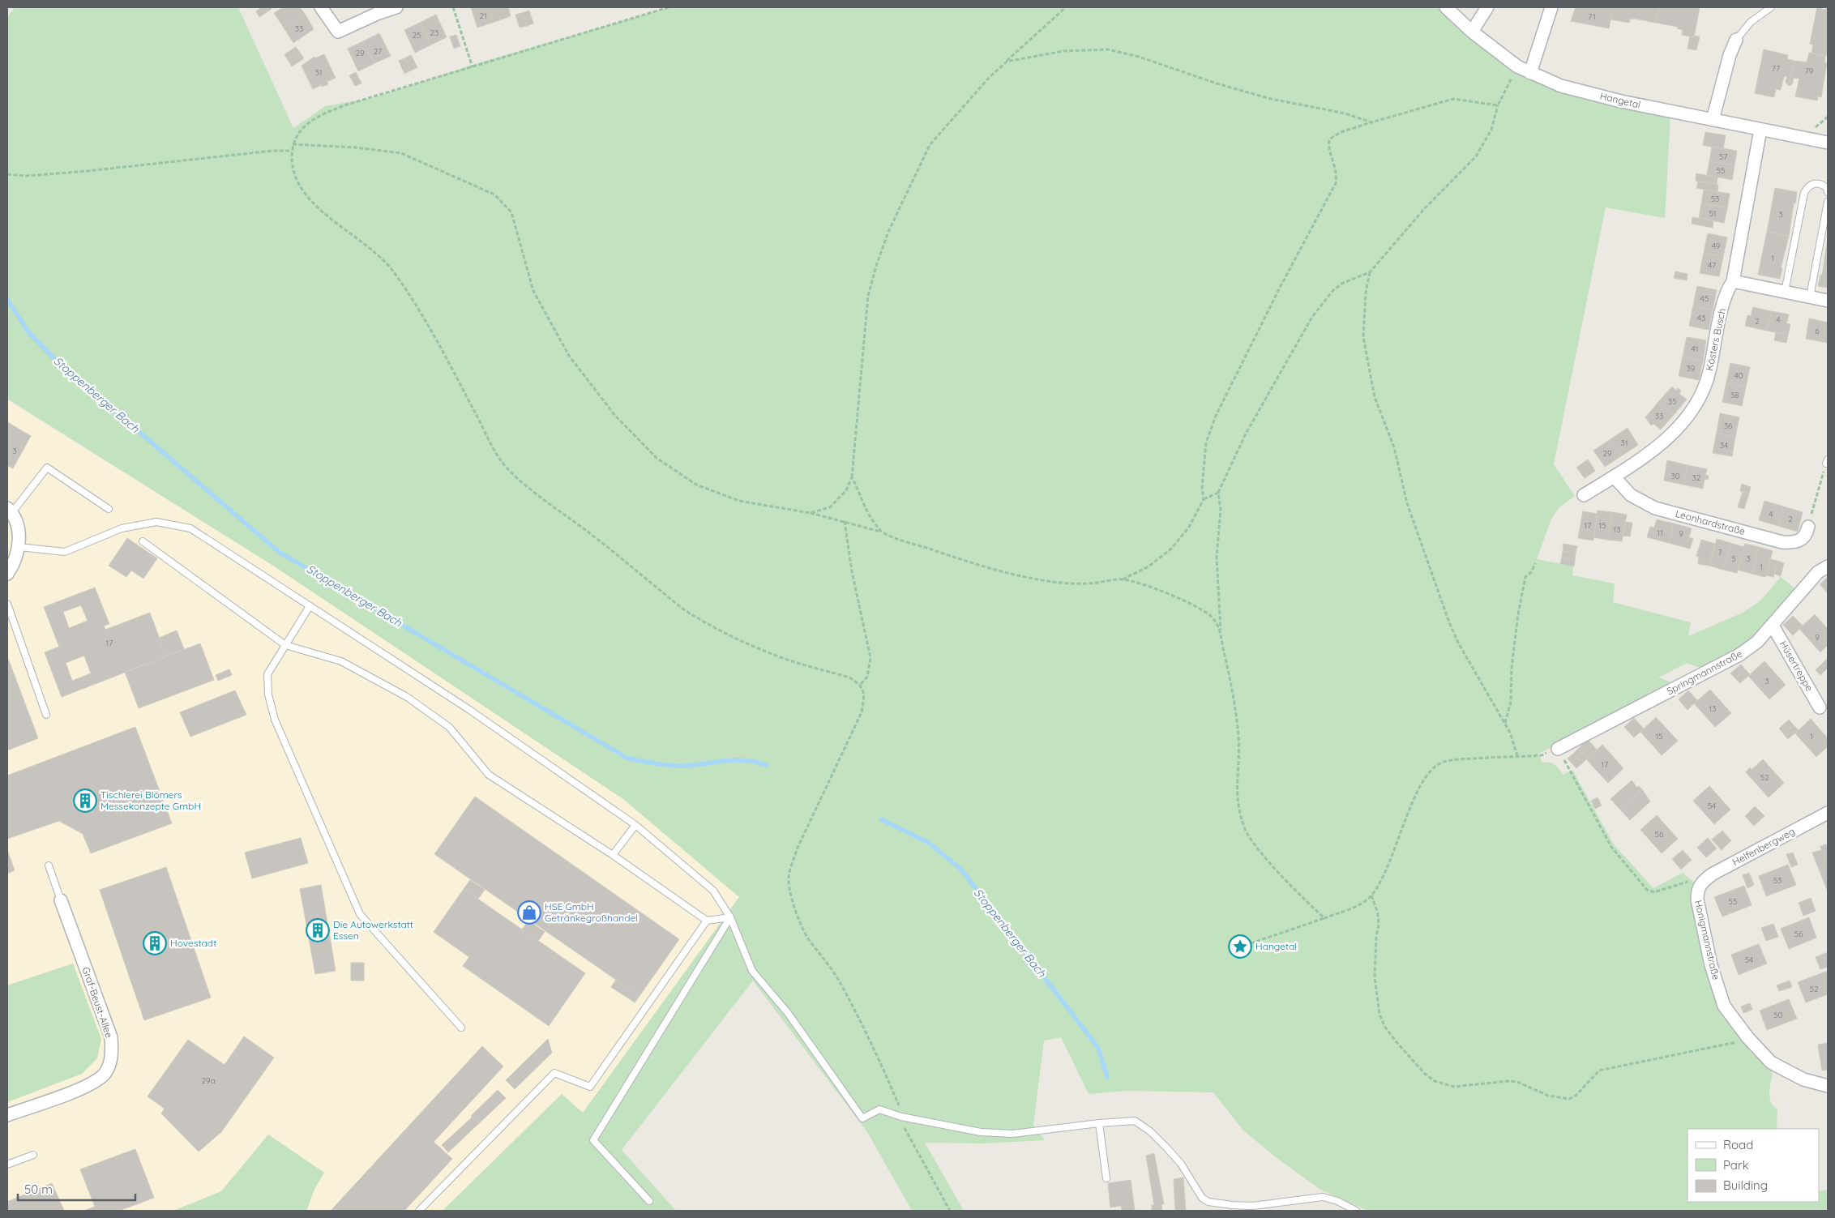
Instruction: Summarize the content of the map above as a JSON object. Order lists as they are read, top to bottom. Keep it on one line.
{"streets":{"street":["Hangetal","Kösters Busch","Leonhardstraße","Hüsertreppe","Springmannstraße","Helfenbergweg","Honigmannstraße","Graf-Beust-Allee"]},"crossings":[["Hangetal","Kösters Busch"],["Kösters Busch","Leonhardstraße"],["Hüsertreppe","Springmannstraße"],["Helfenbergweg","Honigmannstraße"]],"water":["Stoppenberger Bach"],"places":{"building":["Tischlerei Blömers Messekonzepte GmbH","Die Autowerkstatt Essen","Hovestadt"],"shop":["HSE GmbH Getränkegroßhandel"],"place":["Hangetal"]},"house_numbers":["21","71","33","23","25","27","29","77","79","31","57","55","53","51","3","49","1","47","45","43","4","2","6","41","39","40","38","35","33","36","31","34","3","29","30","32","4","2","17","15","13","11","9","7","5","3","1","9","17","3","13","15","1","17","52","54","56","53","55","56","54","52","50","29a"],"legend":["Road","Park","Building"],"scale_bar":"50 m"}
